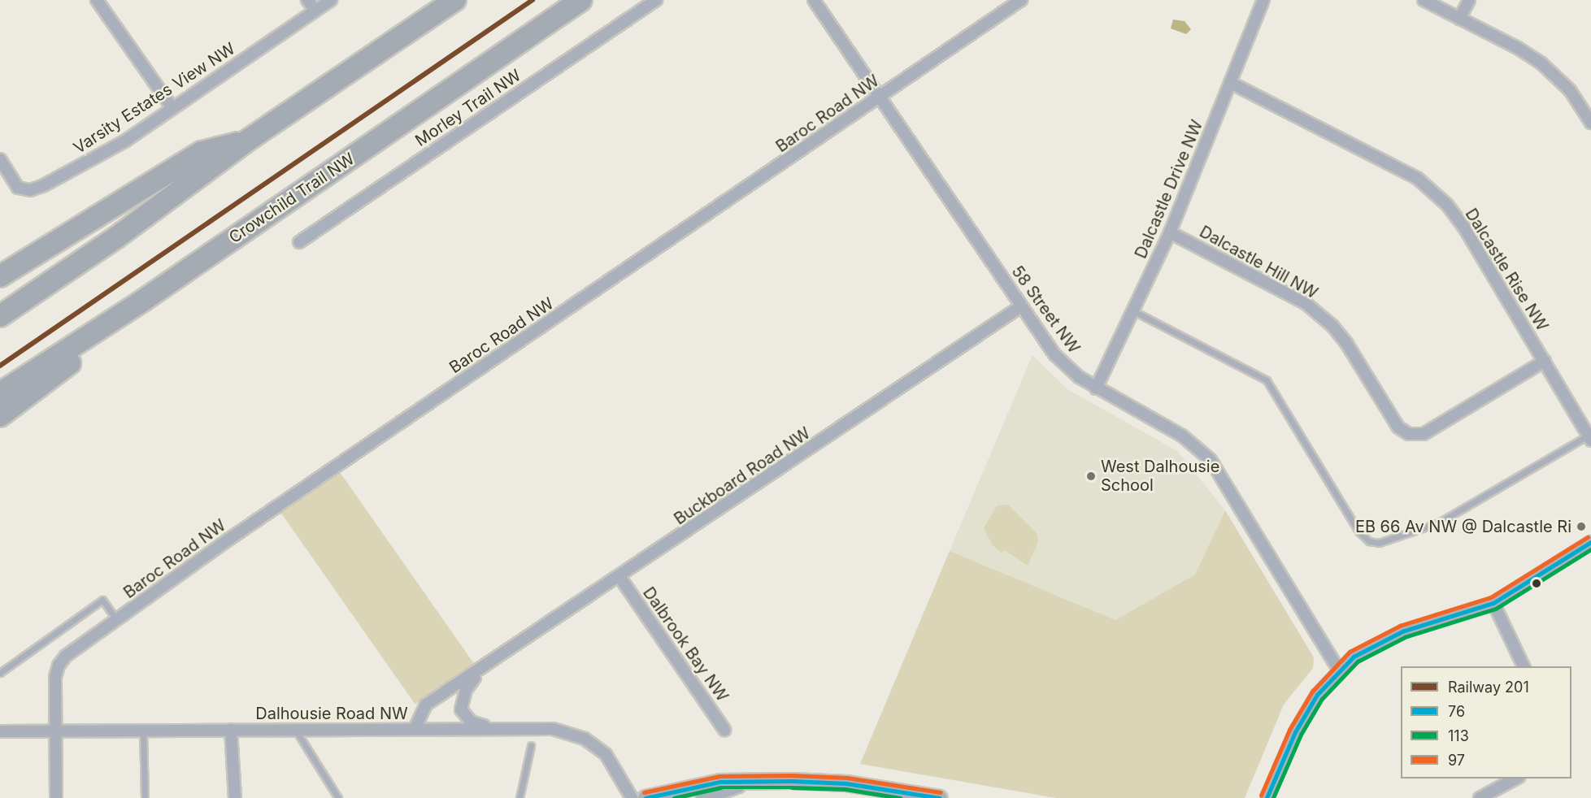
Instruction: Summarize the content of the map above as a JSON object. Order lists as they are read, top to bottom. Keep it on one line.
{"streets":{"highway":["Crowchild Trail NW"],"street":["Varsity Estates View NW","Morley Trail NW","Baroc Road NW","Dalcastle Drive NW","Dalcastle Hill NW","Dalcastle Rise NW","58 Street NW","Buckboard Road NW","Dalbrook Bay NW","Dalhousie Road NW"]},"crossings":[["Baroc Road NW","58 Street NW"],["Baroc Road NW","Dalhousie Road NW"],["Dalcastle Drive NW","Dalcastle Hill NW"],["Dalcastle Drive NW","Dalcastle Rise NW"],["Dalcastle Drive NW","58 Street NW"],["Dalcastle Hill NW","Dalcastle Rise NW"],["58 Street NW","Buckboard Road NW"],["Buckboard Road NW","Dalbrook Bay NW"],["Buckboard Road NW","Dalhousie Road NW"]],"places":["West Dalhousie School","EB 66 Av NW @ Dalcastle Ri"],"lines":["rail line 201","transit line 97","transit line 76","transit line 113"],"legend":["Railway 201","76","113","97"]}
